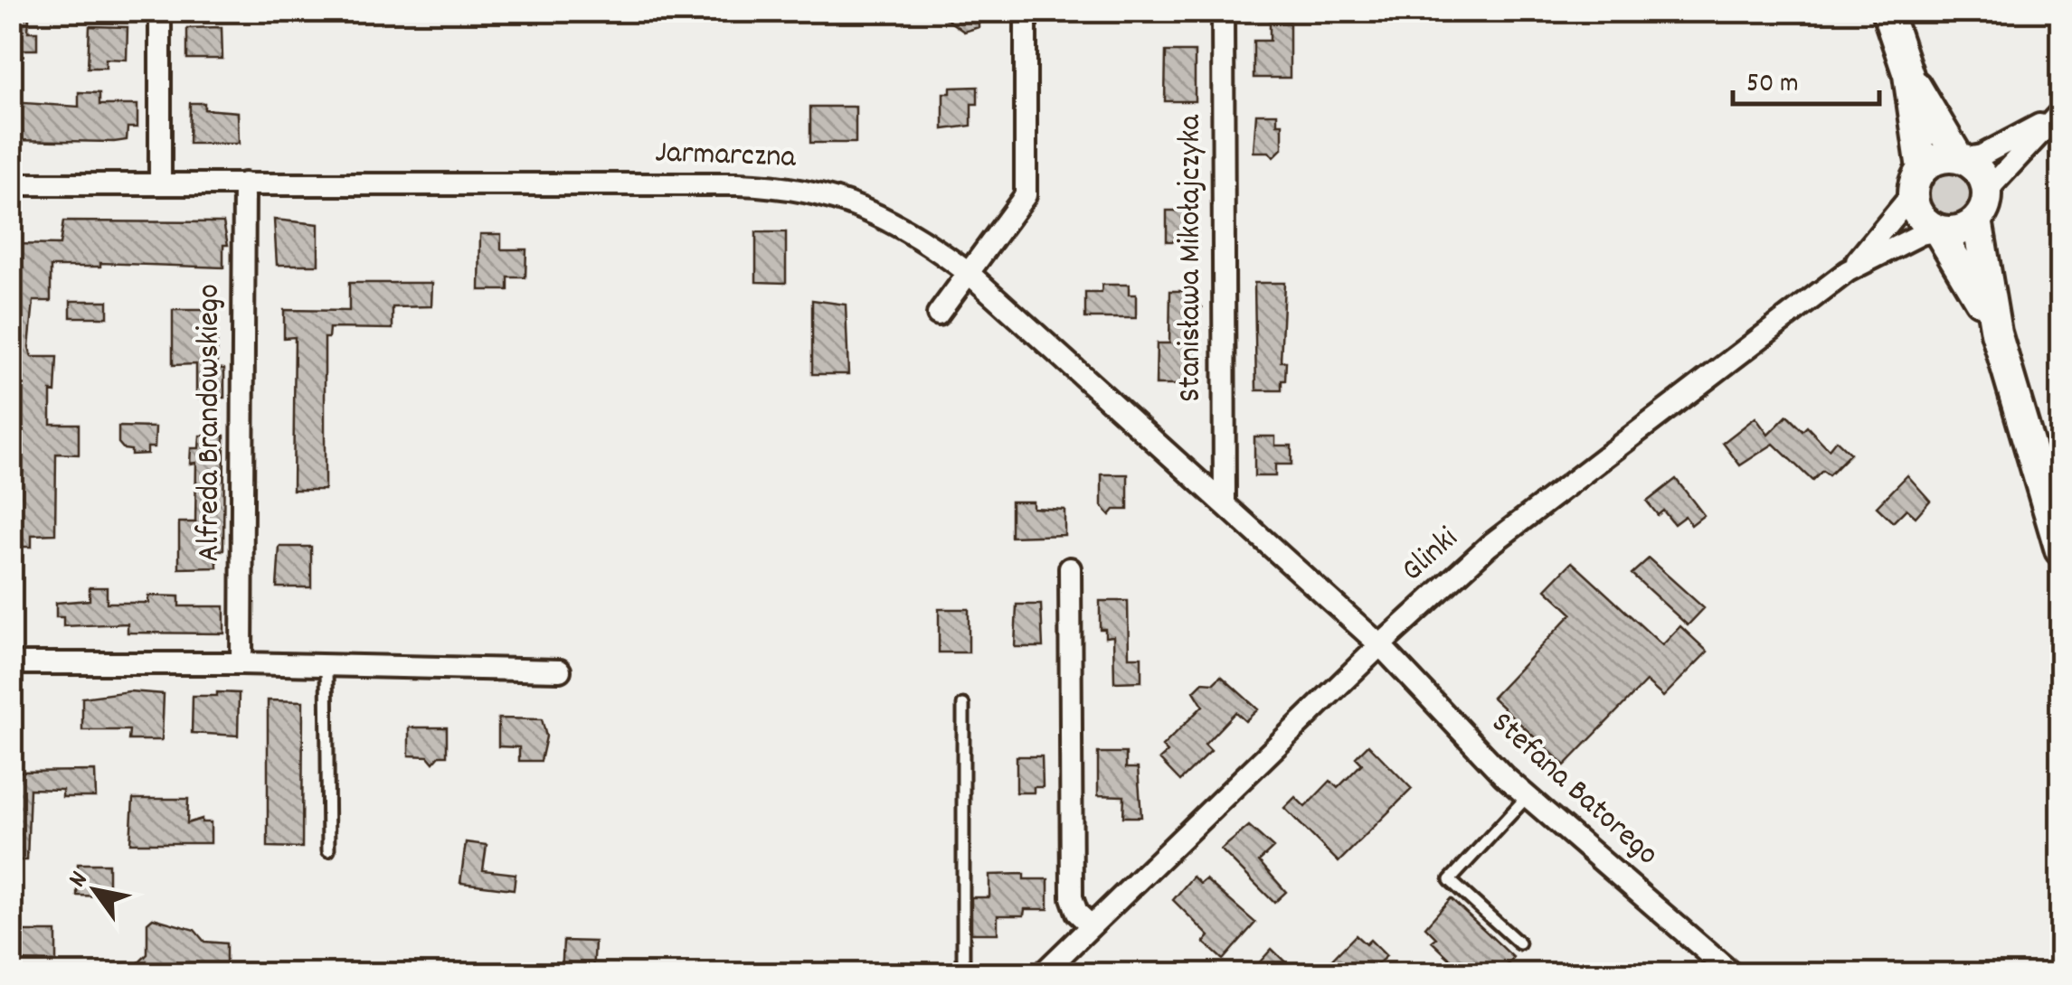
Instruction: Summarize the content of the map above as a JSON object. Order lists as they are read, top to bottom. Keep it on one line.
{"streets":{"street":["Jarmarczna","Stanisława Mikołajczyka","Alfreda Brandowskiego","Glinki","Stefana Batorego"]},"crossings":[["Jarmarczna","Stanisława Mikołajczyka"],["Jarmarczna","Alfreda Brandowskiego"],["Jarmarczna","Glinki"],["Jarmarczna","Stefana Batorego"],["Glinki","Stefana Batorego"]],"scale_bar":"50 m","north":"top left"}
